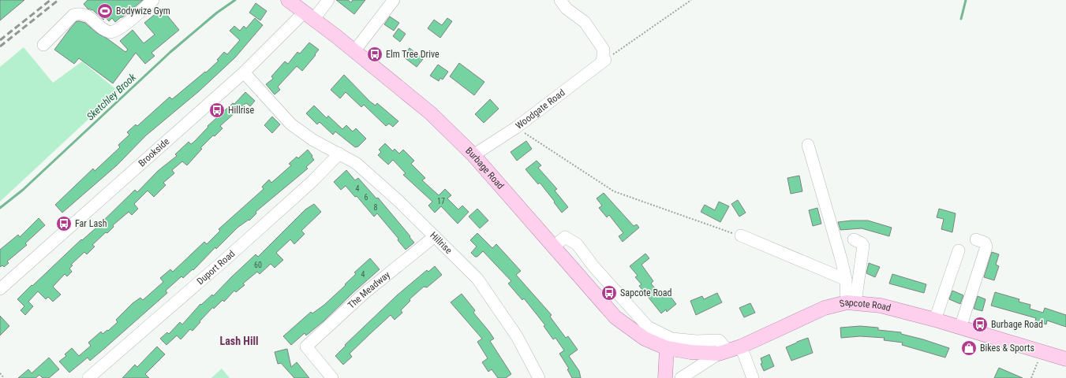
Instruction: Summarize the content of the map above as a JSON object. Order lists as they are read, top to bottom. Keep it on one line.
{"streets":{"main road":["Burbage Road","Sapcote Road"],"street":["Woodgate Road","Brookside","Hillrise","Duport Road","The Meadway"]},"crossings":[["Woodgate Road","Burbage Road"],["Brookside","Burbage Road"],["Brookside","Hillrise"],["Burbage Road","Sapcote Road"],["Hillrise","Duport Road"],["Hillrise","The Meadway"]],"districts":["Lash Hill"],"water":["Sketchley Brook"],"places":{"sports":["Bodywize Gym"],"bus stop":["Elm Tree Drive","Hillrise","Far Lash","Sapcote Road","Burbage Road"],"shop":["Bikes & Sports"]},"house_numbers":["4","6","17","8","60","4"]}
